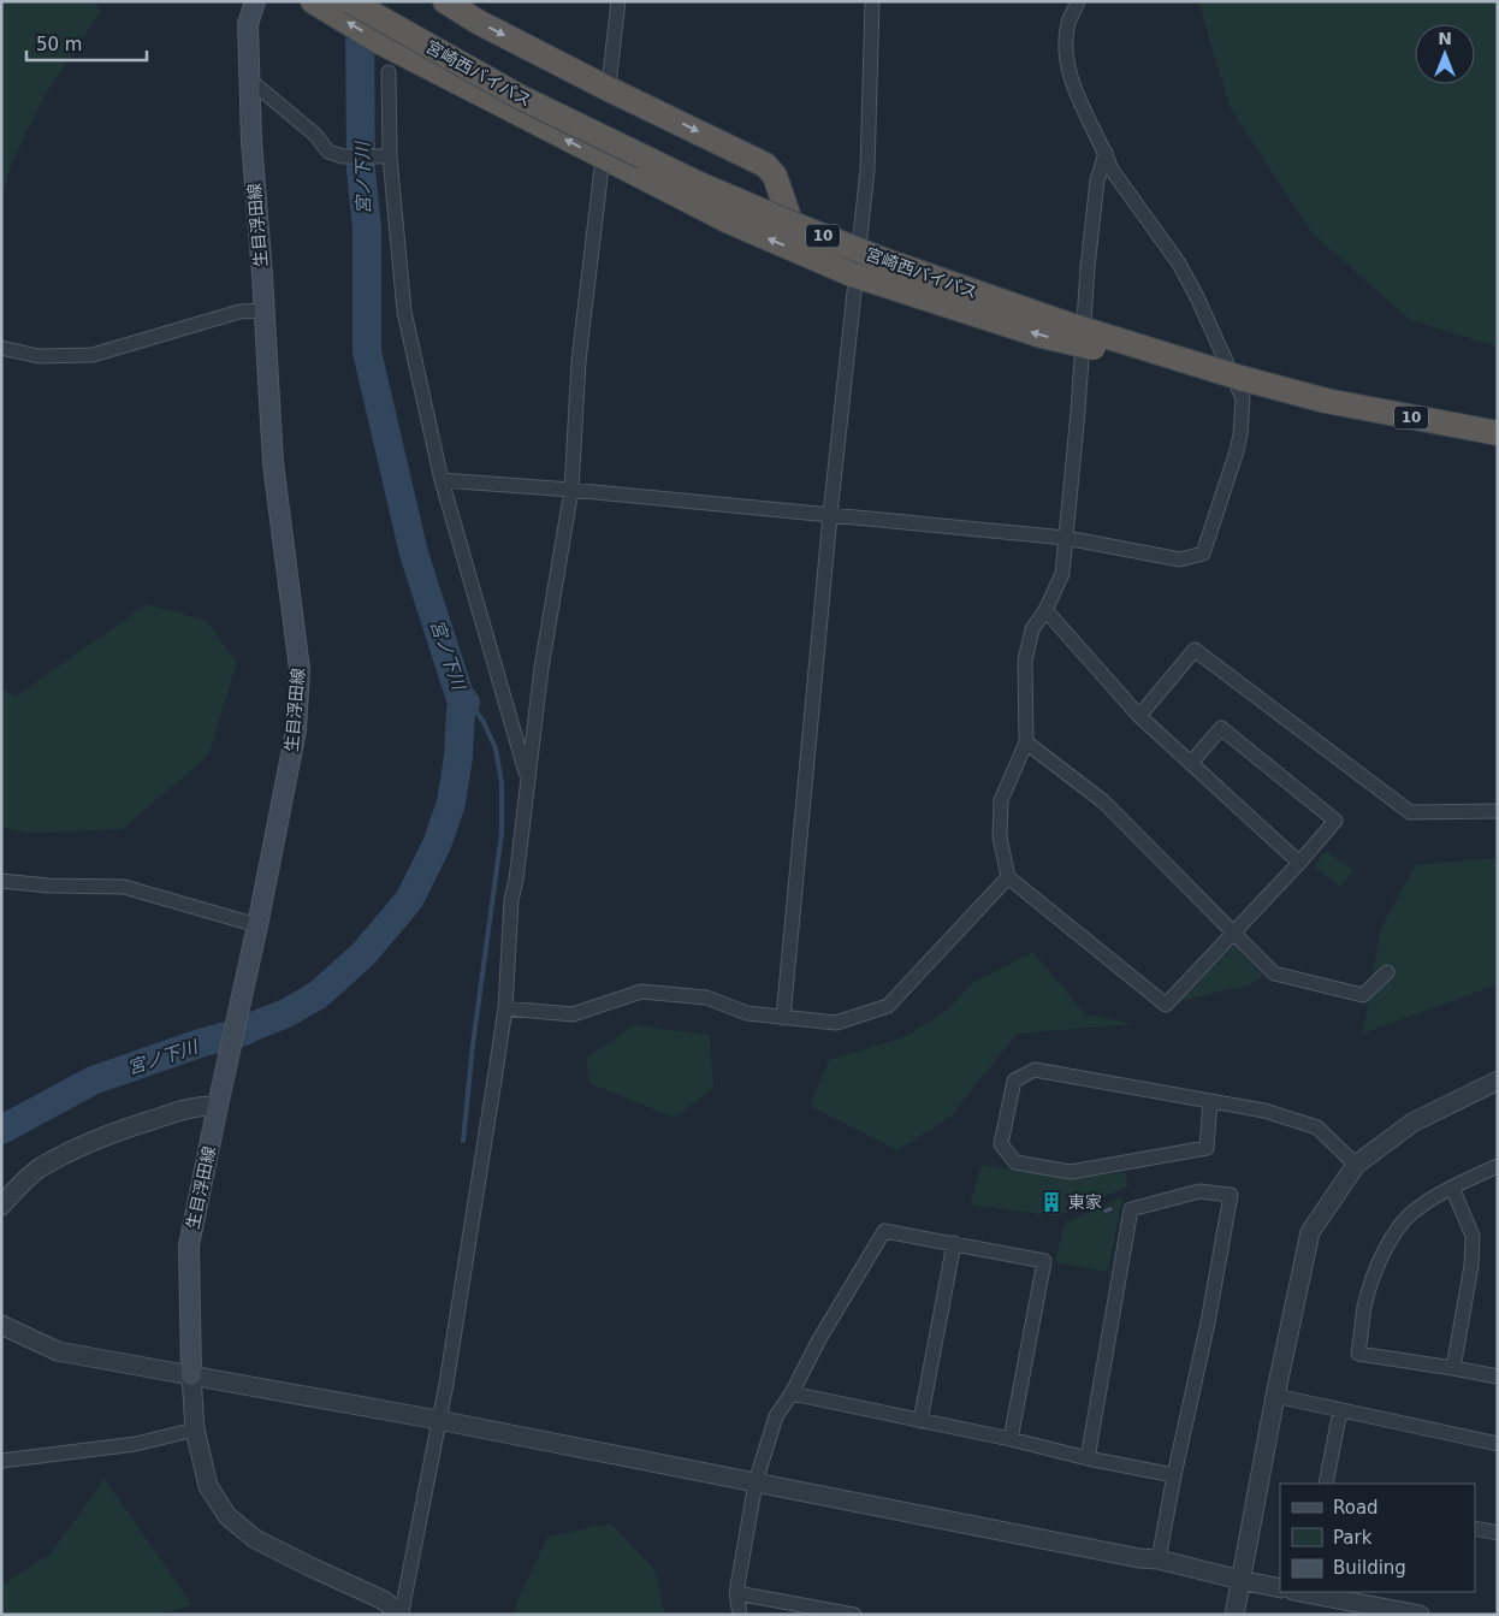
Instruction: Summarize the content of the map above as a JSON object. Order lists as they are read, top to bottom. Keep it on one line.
{"streets":{"highway":["宮崎西バイパス","10"],"main road":["生目浮田線"]},"water":["宮ノ下川"],"places":{"building":["東家"]},"legend":["Road","Park","Building"],"scale_bar":"50 m","north":"top"}
